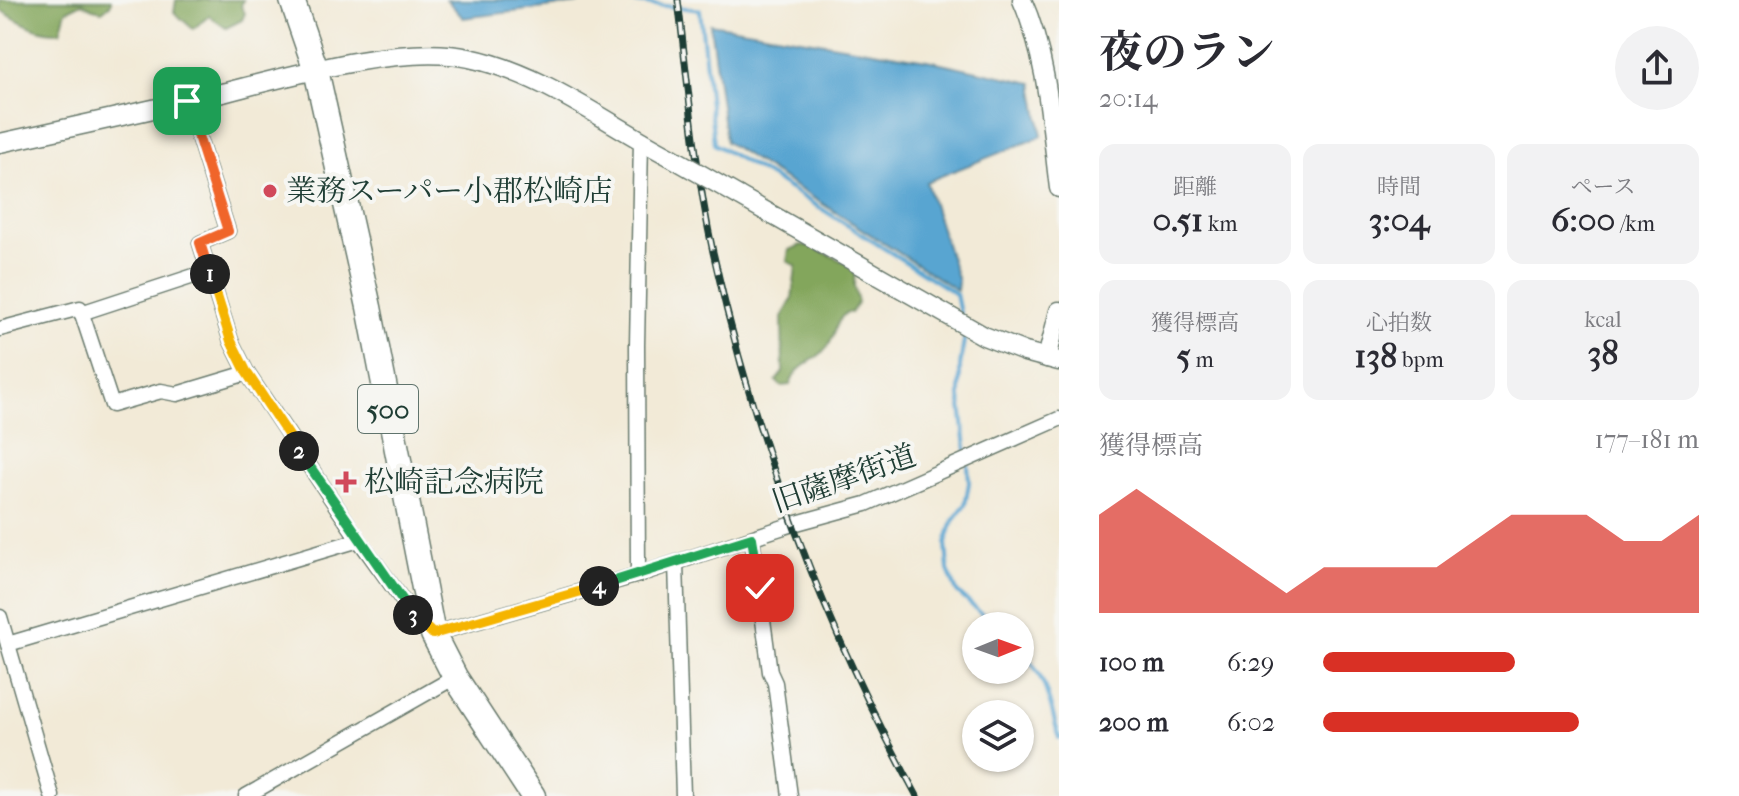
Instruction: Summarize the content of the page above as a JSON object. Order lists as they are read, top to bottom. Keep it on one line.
{"streets":{"highway":["500"],"street":["旧薩摩街道"]},"crossings":[["500","旧薩摩街道"]],"places":{"other":["業務スーパー小郡松崎店"],"health":["松崎記念病院"]},"north":"right","page":{"heading":["夜のラン","20:14"],"stats":[["距離","0.51 km"],["時間","3:04"],["ペース","6:00 /km"],["獲得標高","5 m"],["心拍数","138 bpm"],["kcal","38"]],"pins":["1","2","4","3"],"chart":["獲得標高","177–181 m"],"list":[{"name":"100 m","note":"6:29"},{"name":"200 m","note":"6:02"}]}}
